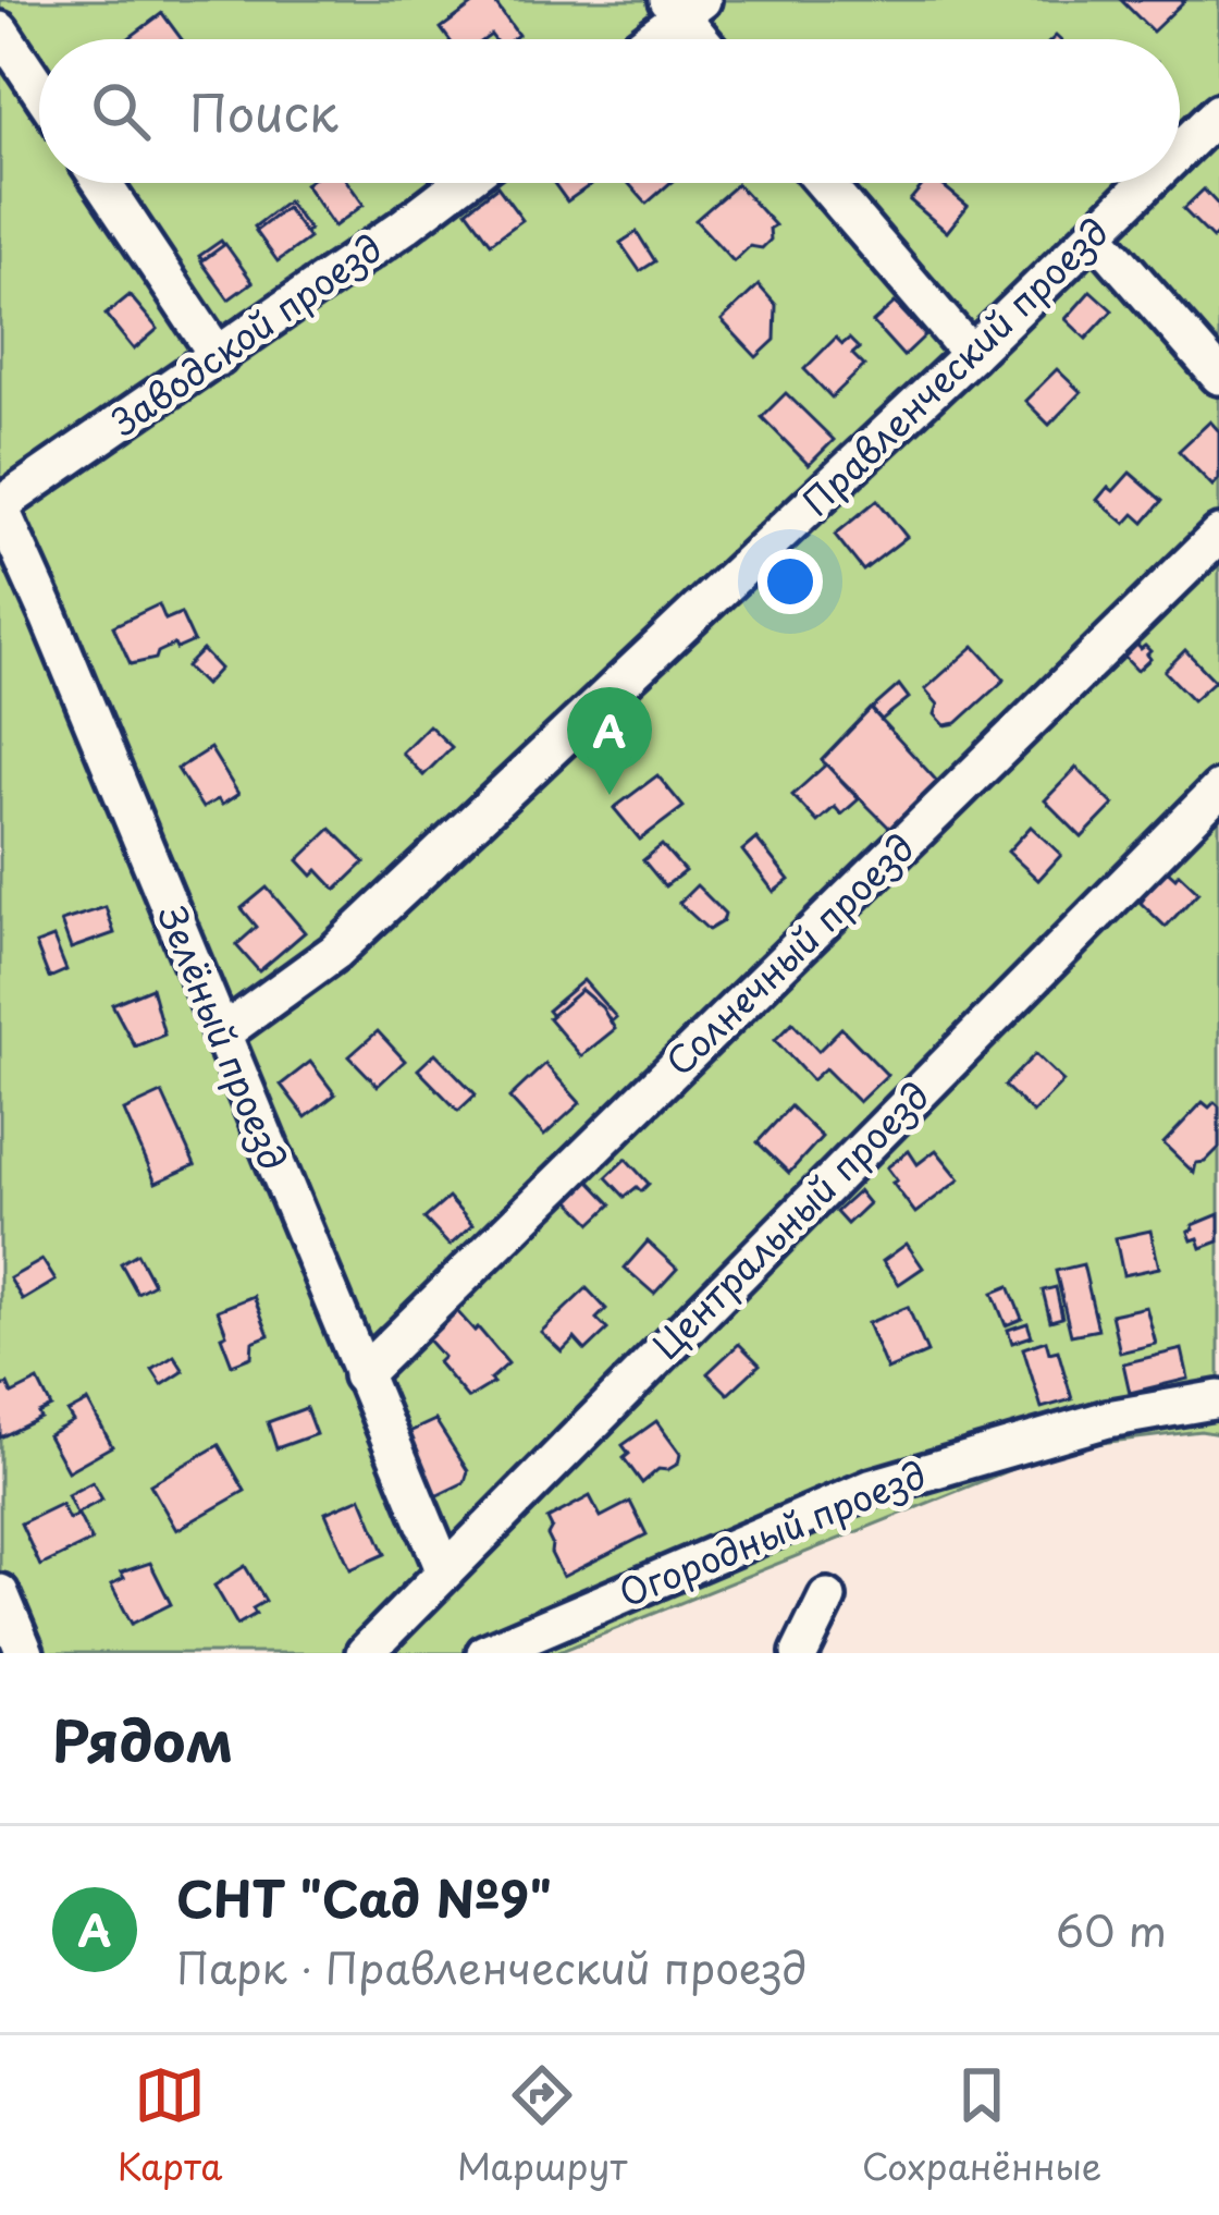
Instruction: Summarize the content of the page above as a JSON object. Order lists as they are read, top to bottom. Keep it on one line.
{"streets":{"street":["Заводской проезд","Правленческий проезд","Солнечный проезд","Зелёный проезд","Центральный проезд","Огородный проезд"]},"crossings":[["Заводской проезд","Зелёный проезд"],["Правленческий проезд","Зелёный проезд"],["Солнечный проезд","Зелёный проезд"],["Зелёный проезд","Центральный проезд"]],"page":{"search":"Поиск","pins":"A","heading":"Рядом","list":[{"mark":"A","name":"СНТ \"Сад №9\"","note":"Парк · Правленческий проезд","value":"60 m"}],"nav":["Карта","Маршрут","Сохранённые"]}}
